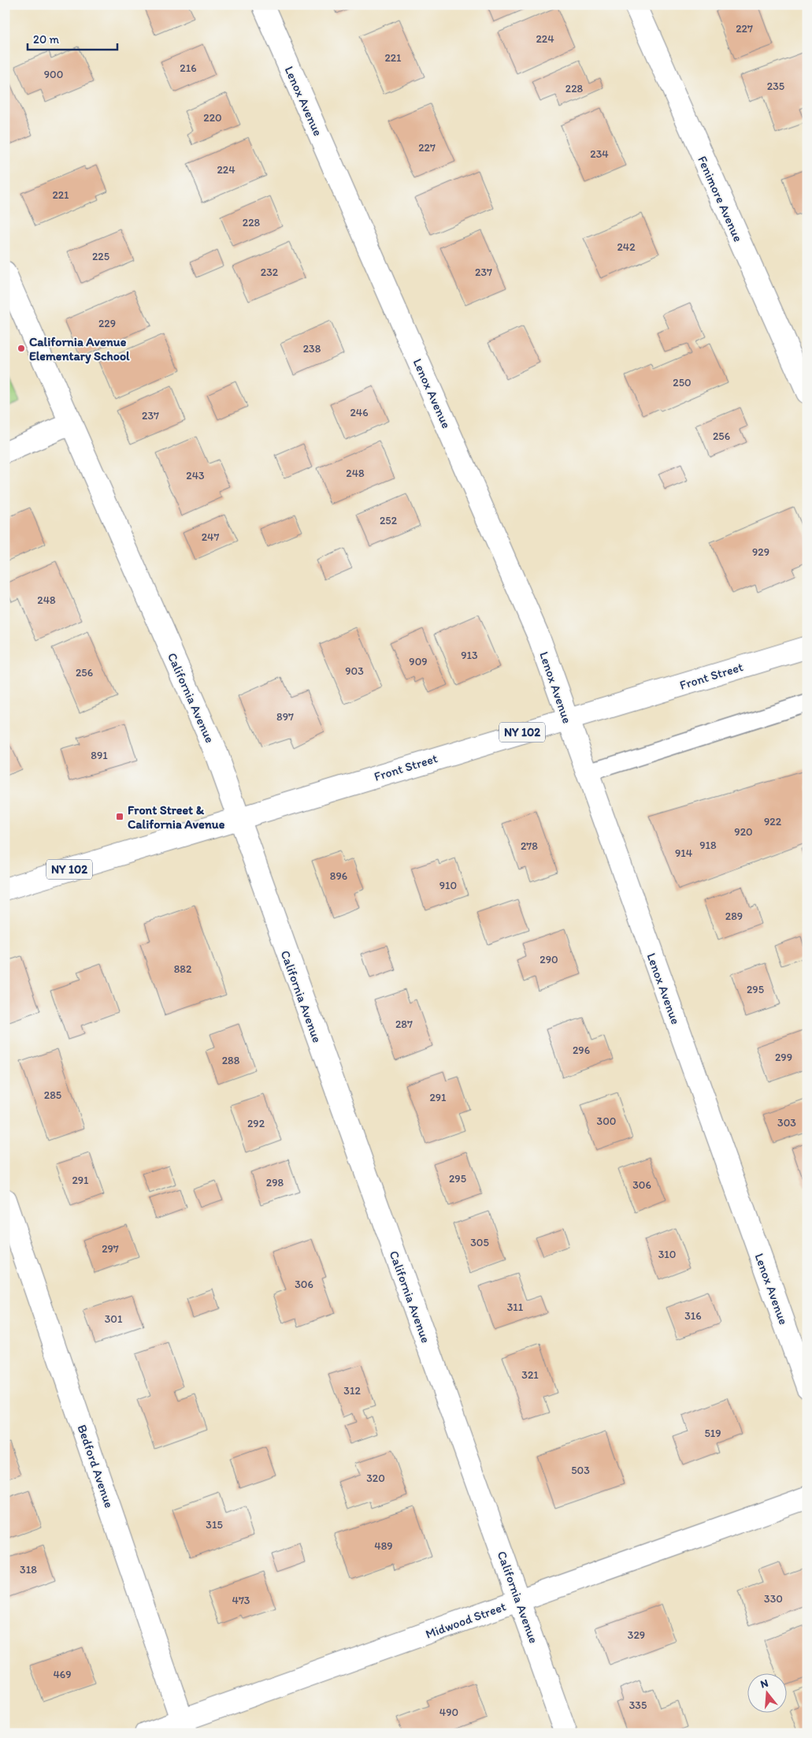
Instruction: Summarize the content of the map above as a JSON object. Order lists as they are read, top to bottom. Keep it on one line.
{"streets":{"street":["Lenox Avenue","Fenimore Avenue","Front Street","California Avenue","NY 102","Bedford Avenue","Midwood Street"]},"crossings":[["Lenox Avenue","Front Street"],["Front Street","California Avenue"],["California Avenue","Midwood Street"],["Bedford Avenue","Midwood Street"]],"places":{"other":["California Avenue Elementary School"],"transit":["Front Street & California Avenue"]},"house_numbers":["227","224","221","216","900","235","228","220","227","234","224","221","228","242","225","232","237","229","238","250","246","237","256","248","243","252","247","929","248","913","909","903","256","897","891","922","920","918","278","914","896","910","289","290","882","295","287","296","299","288","285","291","300","303","292","295","291","298","306","305","297","310","306","311","316","301","321","312","519","503","320","315","489","318","330","473","329","469","335","490"],"scale_bar":"20 m","north":"top"}
